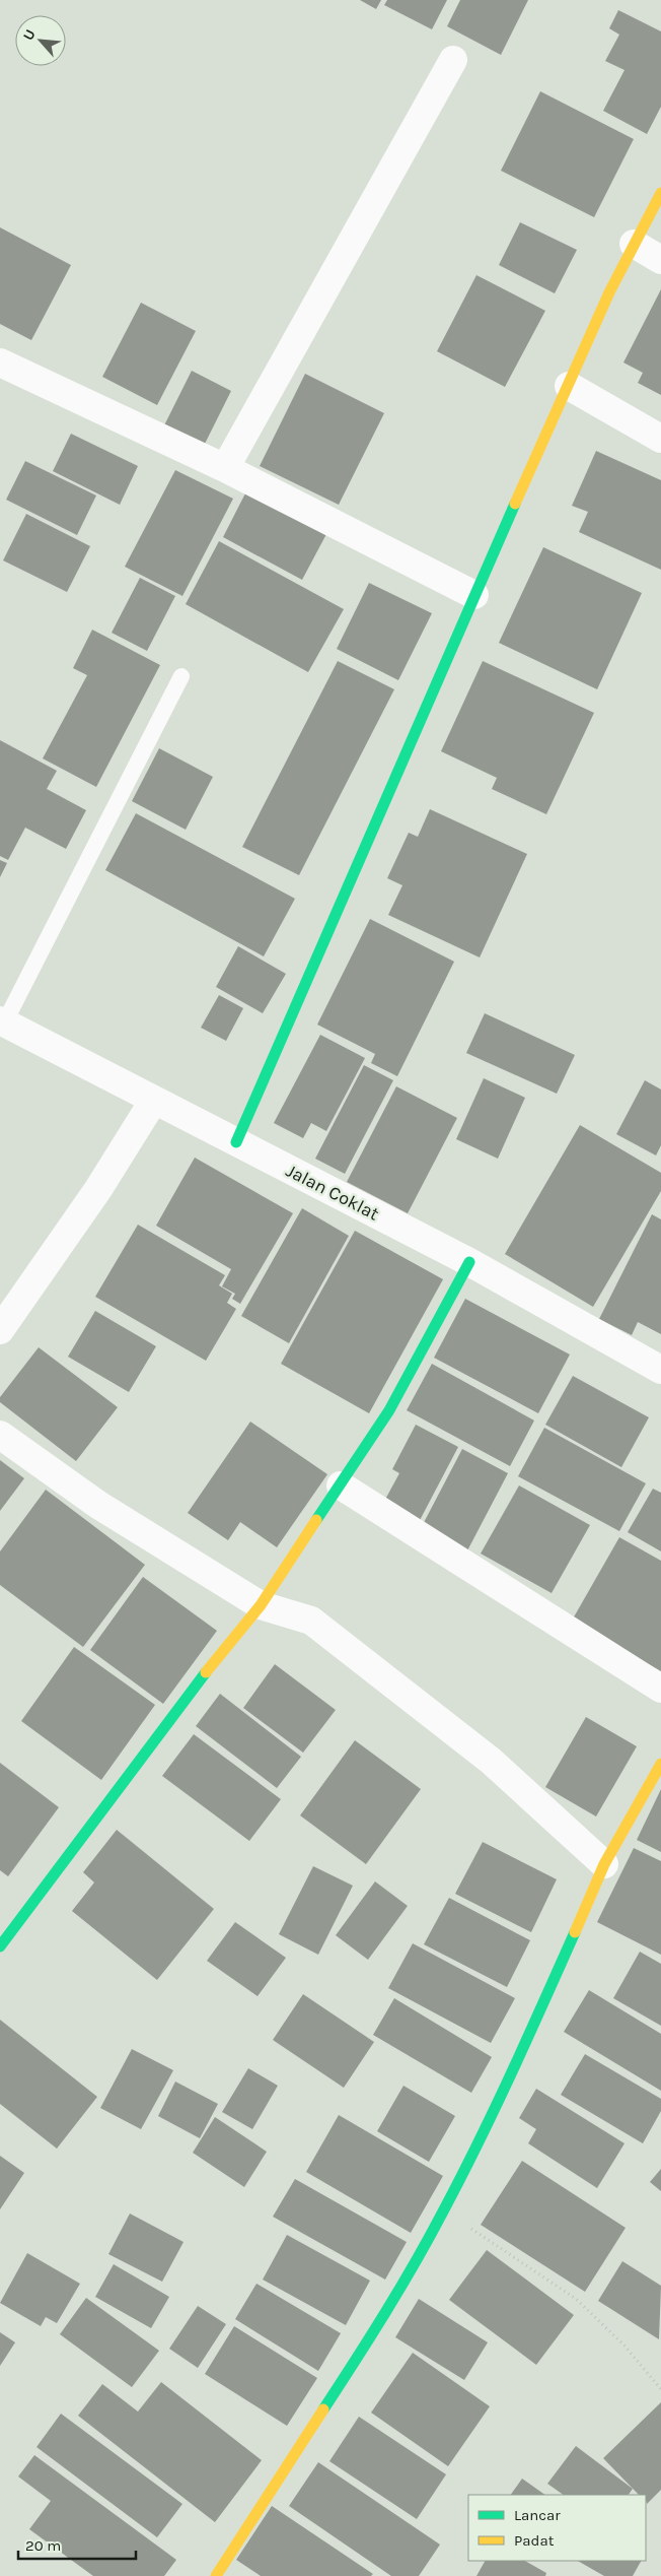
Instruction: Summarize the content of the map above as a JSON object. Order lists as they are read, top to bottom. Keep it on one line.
{"streets":{"street":["Jalan Coklat"]},"legend":["Lancar","Padat"],"scale_bar":"20 m","north":"top left"}
